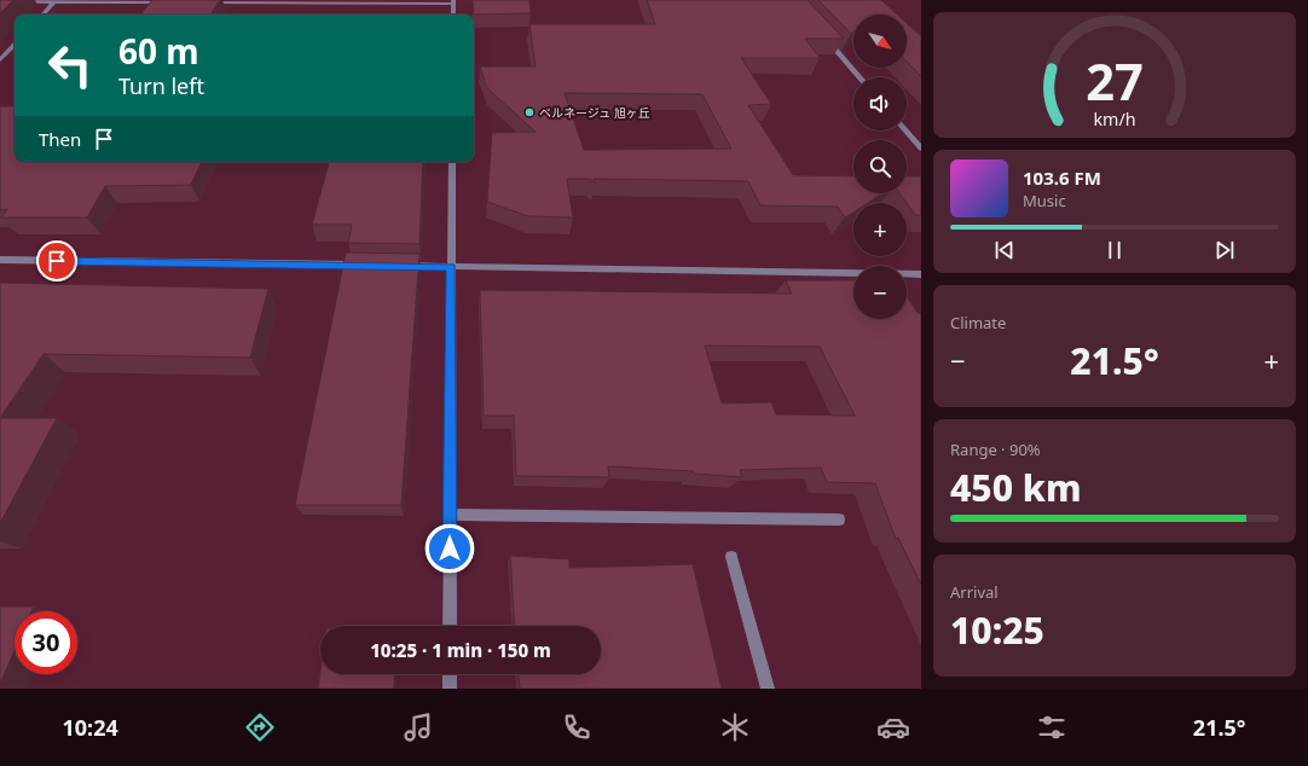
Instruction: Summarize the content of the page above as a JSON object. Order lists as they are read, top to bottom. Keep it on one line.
{"places":["ベルネージュ 旭ヶ丘"],"north":"bottom right","page":{"map_buttons":["+","−"],"turn":["60 m","Turn left"],"then":"Then","song":["103.6 FM","Music"],"tile":["Climate",["Range · 90%","450 km"],["Arrival","10:25"]],"heat":["−","21.5°","+"],"limit":"30","trip":"10:25 · 1 min · 150 m","tabs":["10:24","21.5°"],"gauge":["27","km/h"]}}
